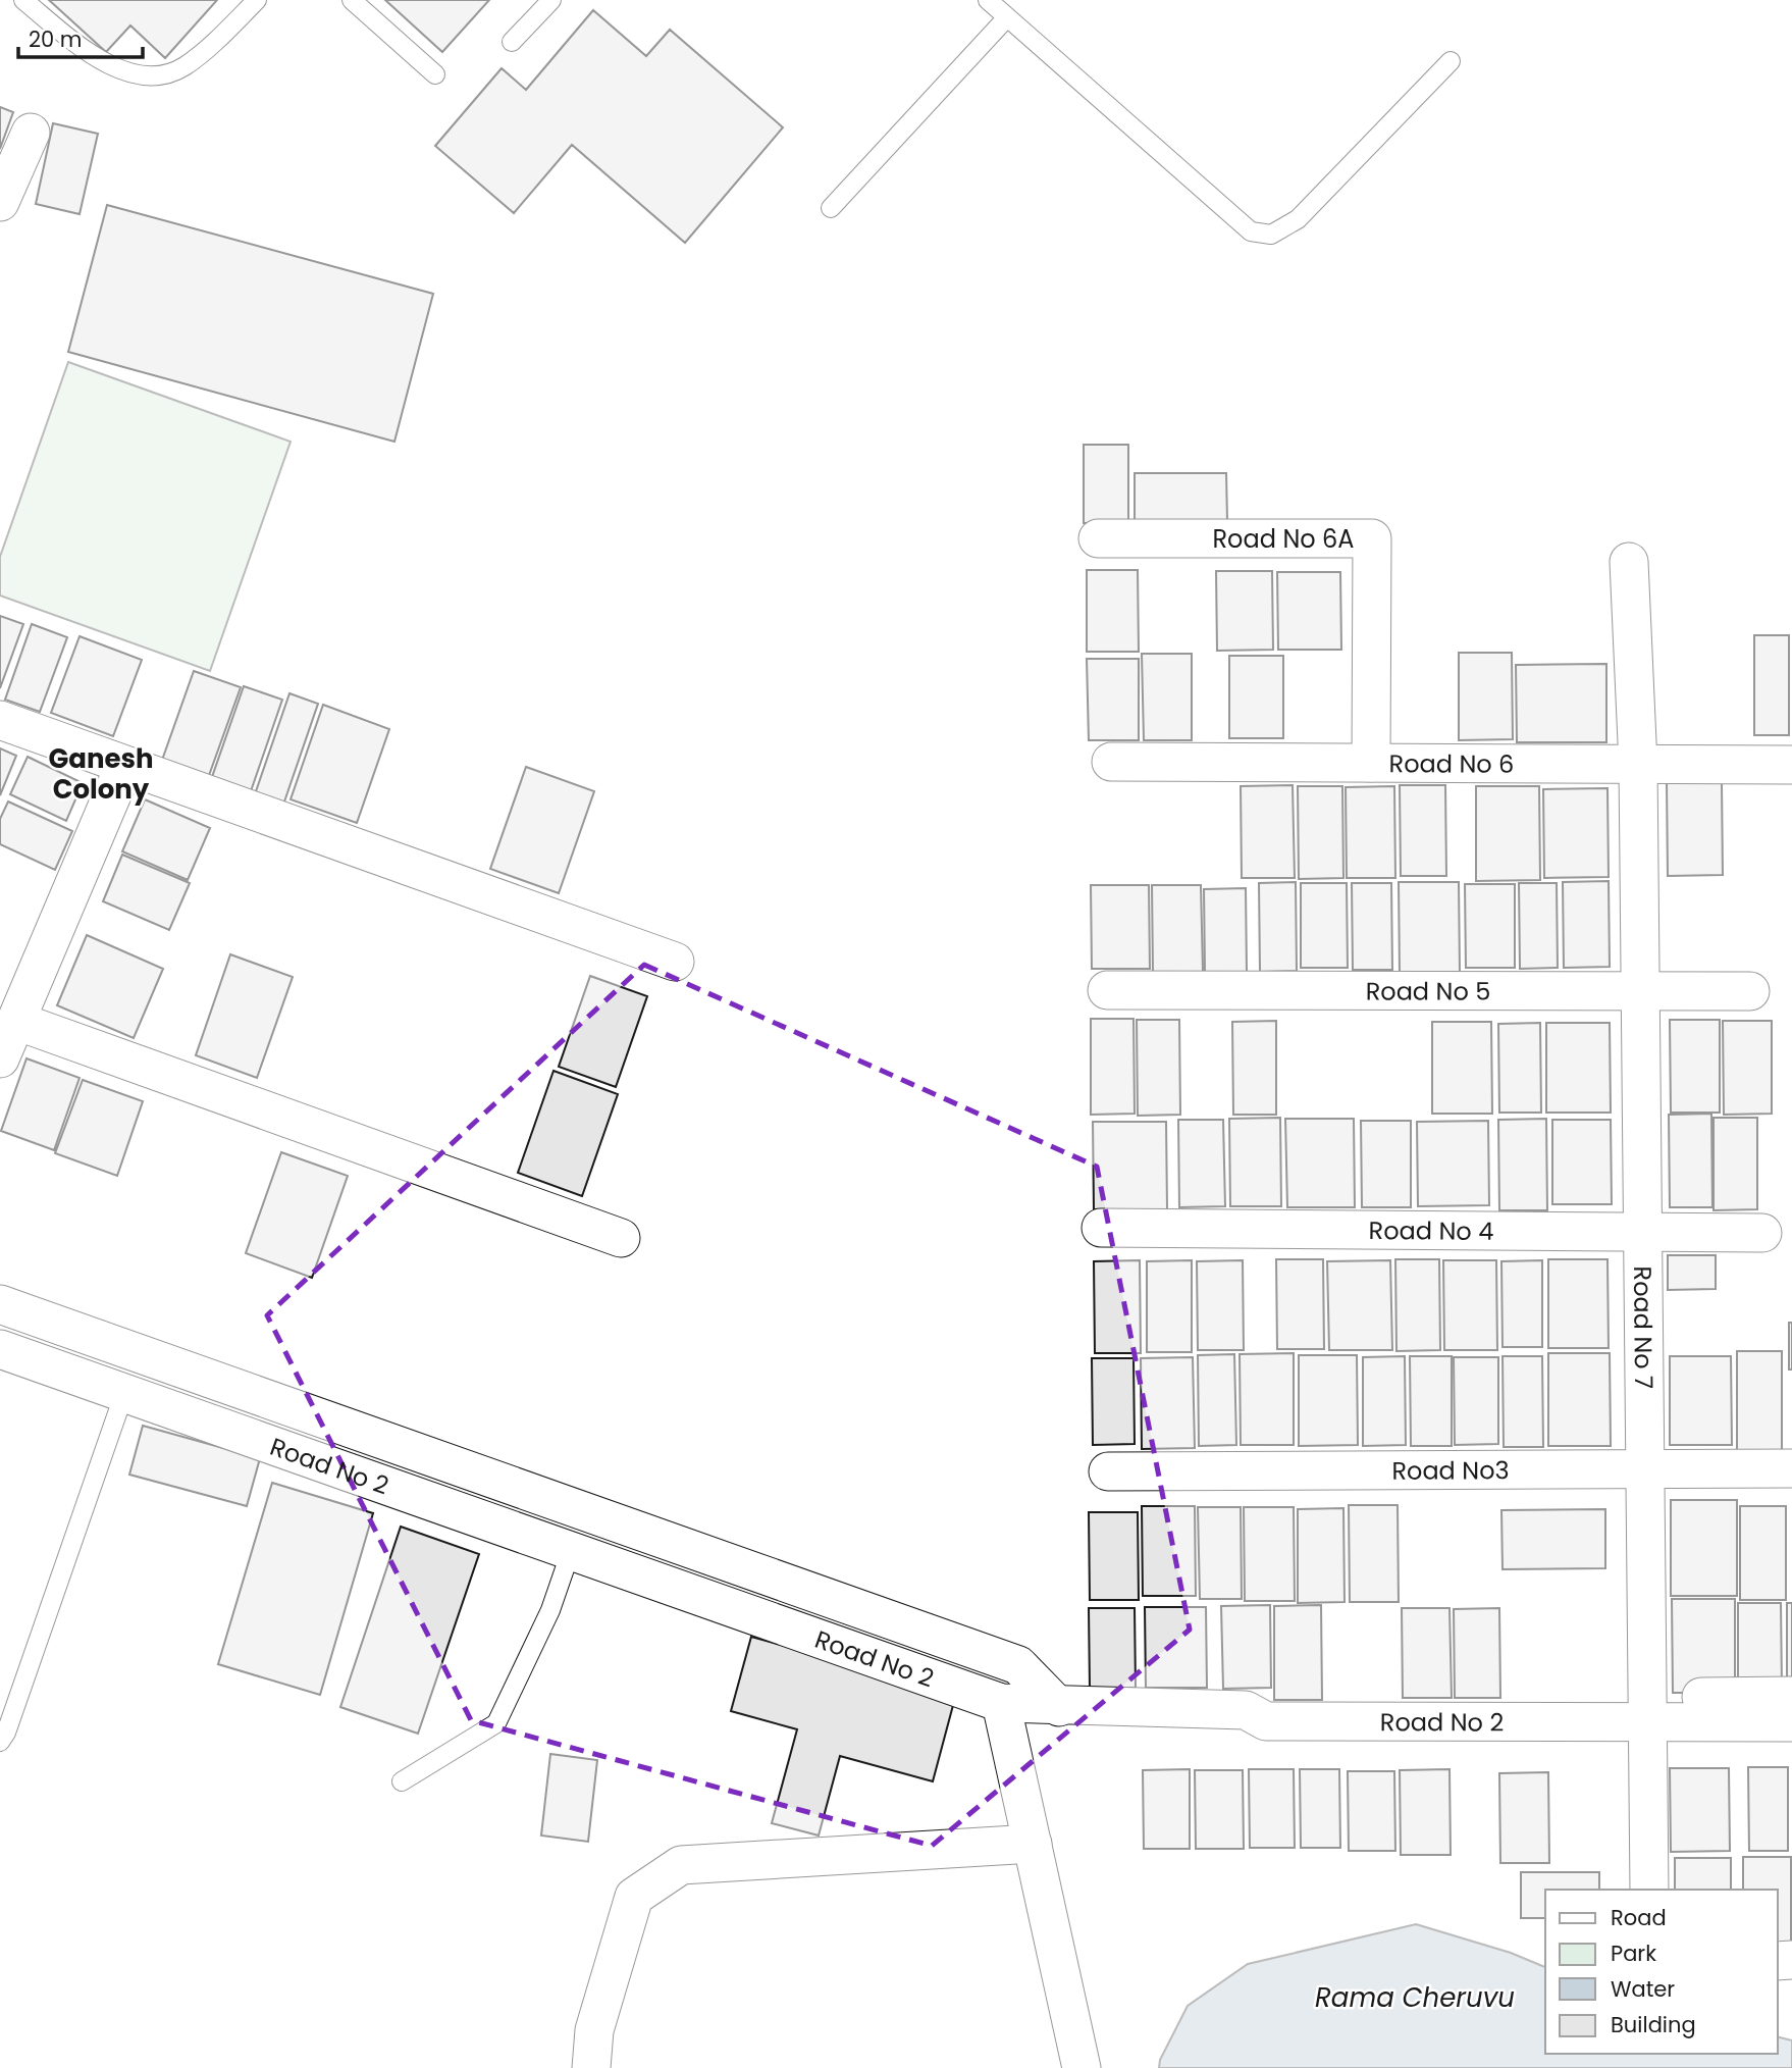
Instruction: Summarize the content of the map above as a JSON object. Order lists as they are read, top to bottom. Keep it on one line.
{"streets":{"street":["Road No 6A","Road No 6","Road No 5","Road No 4","Road No 7","Road No 2","Road No3"]},"crossings":[["Road No 6A","Road No 6"],["Road No 6","Road No 7"],["Road No 5","Road No 7"],["Road No 4","Road No 7"],["Road No 7","Road No 2"],["Road No 7","Road No3"]],"districts":["Ganesh Colony"],"water":["Rama Cheruvu"],"legend":["Road","Park","Water","Building"],"scale_bar":"20 m"}
